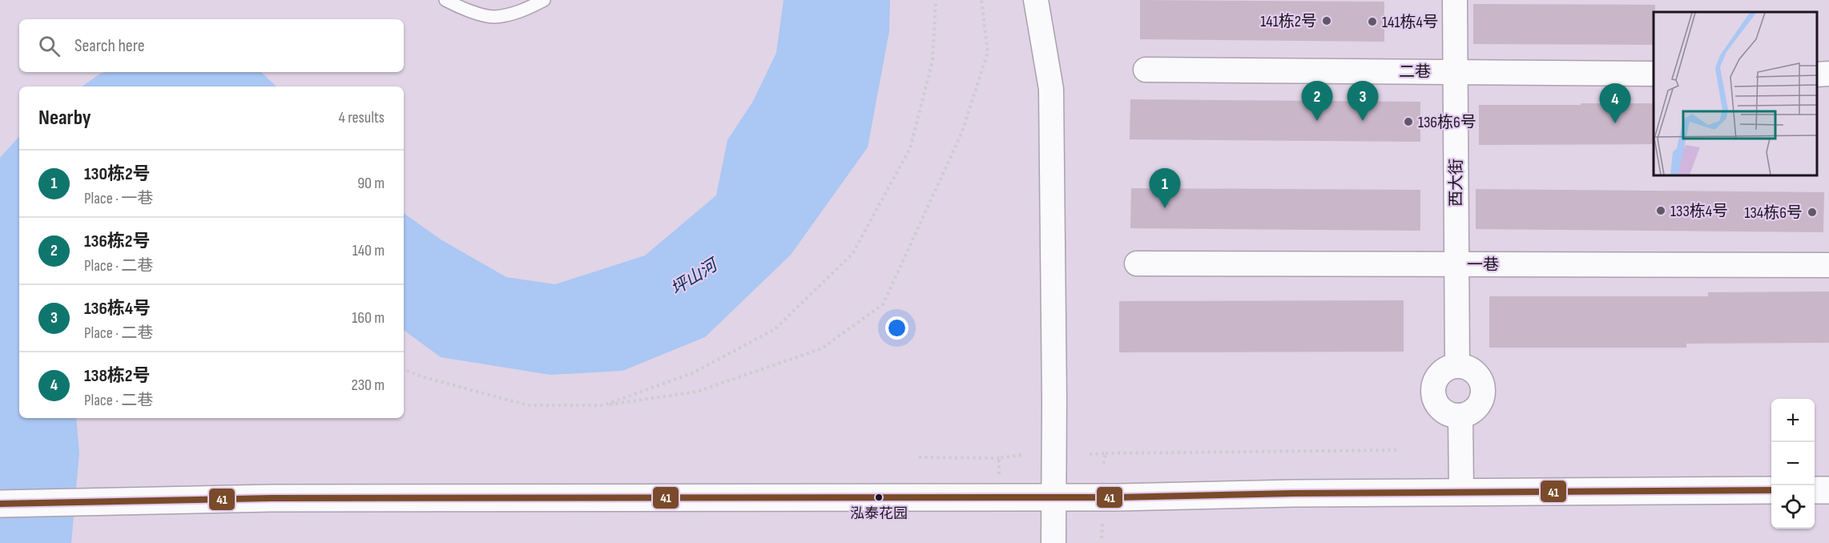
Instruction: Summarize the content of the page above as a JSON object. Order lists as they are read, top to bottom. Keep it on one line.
{"streets":{"street":["二巷","西大街","一巷"]},"crossings":[["二巷","西大街"],["西大街","一巷"]],"water":["坪山河"],"places":["141栋2号","141栋4号","136栋6号","133栋4号","134栋6号","泓泰花园"],"lines":["transit line 41"],"page":{"search":"Search here","pins":["2","3","4","1"],"heading":["Nearby","4 results"],"list":[{"mark":"1","name":"130栋2号","note":"Place · 一巷","value":"90 m"},{"mark":"2","name":"136栋2号","note":"Place · 二巷","value":"140 m"},{"mark":"3","name":"136栋4号","note":"Place · 二巷","value":"160 m"},{"mark":"4","name":"138栋2号","note":"Place · 二巷","value":"230 m"}],"map_buttons":["+","−"]}}
